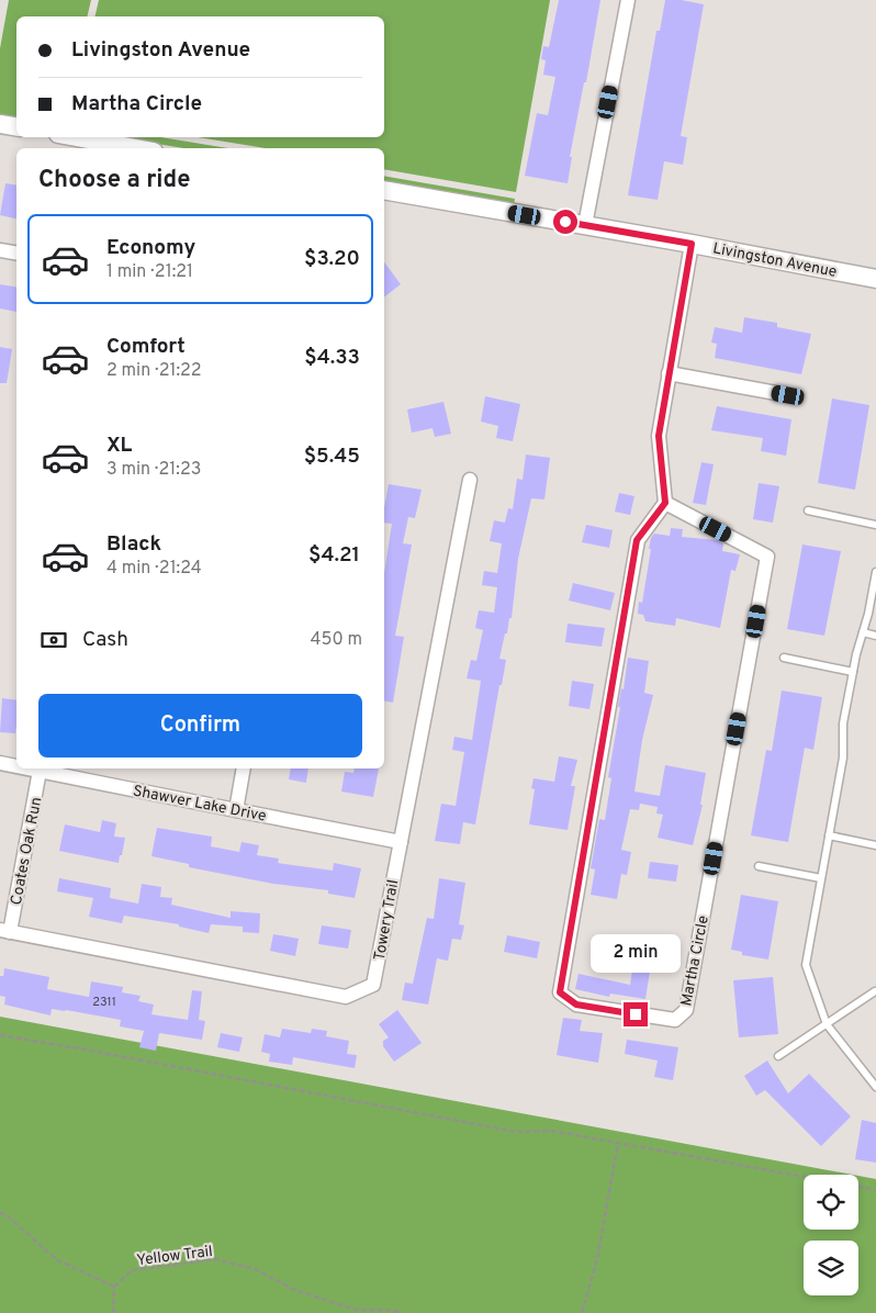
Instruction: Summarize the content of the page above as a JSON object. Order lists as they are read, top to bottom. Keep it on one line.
{"streets":{"street":["Livingston Avenue","Shawver Lake Drive","Coates Oak Run","Towery Trail","Martha Circle"],"path":["Yellow Trail"]},"crossings":[["Shawver Lake Drive","Coates Oak Run"],["Shawver Lake Drive","Towery Trail"],["Coates Oak Run","Towery Trail"]],"house_numbers":["2311"],"page":{"banner":["Livingston Avenue","Martha Circle"],"heading":"Choose a ride","list":[{"name":"Economy","note":"1 min · 21:21","value":"$3.20"},{"name":"Comfort","note":"2 min · 21:22","value":"$4.33"},{"name":"XL","note":"3 min · 21:23","value":"$5.45"},{"name":"Black","note":"4 min · 21:24","value":"$4.21"}],"pay":["Cash","450 m"],"buttons":"Confirm","bubble":"2 min"}}
